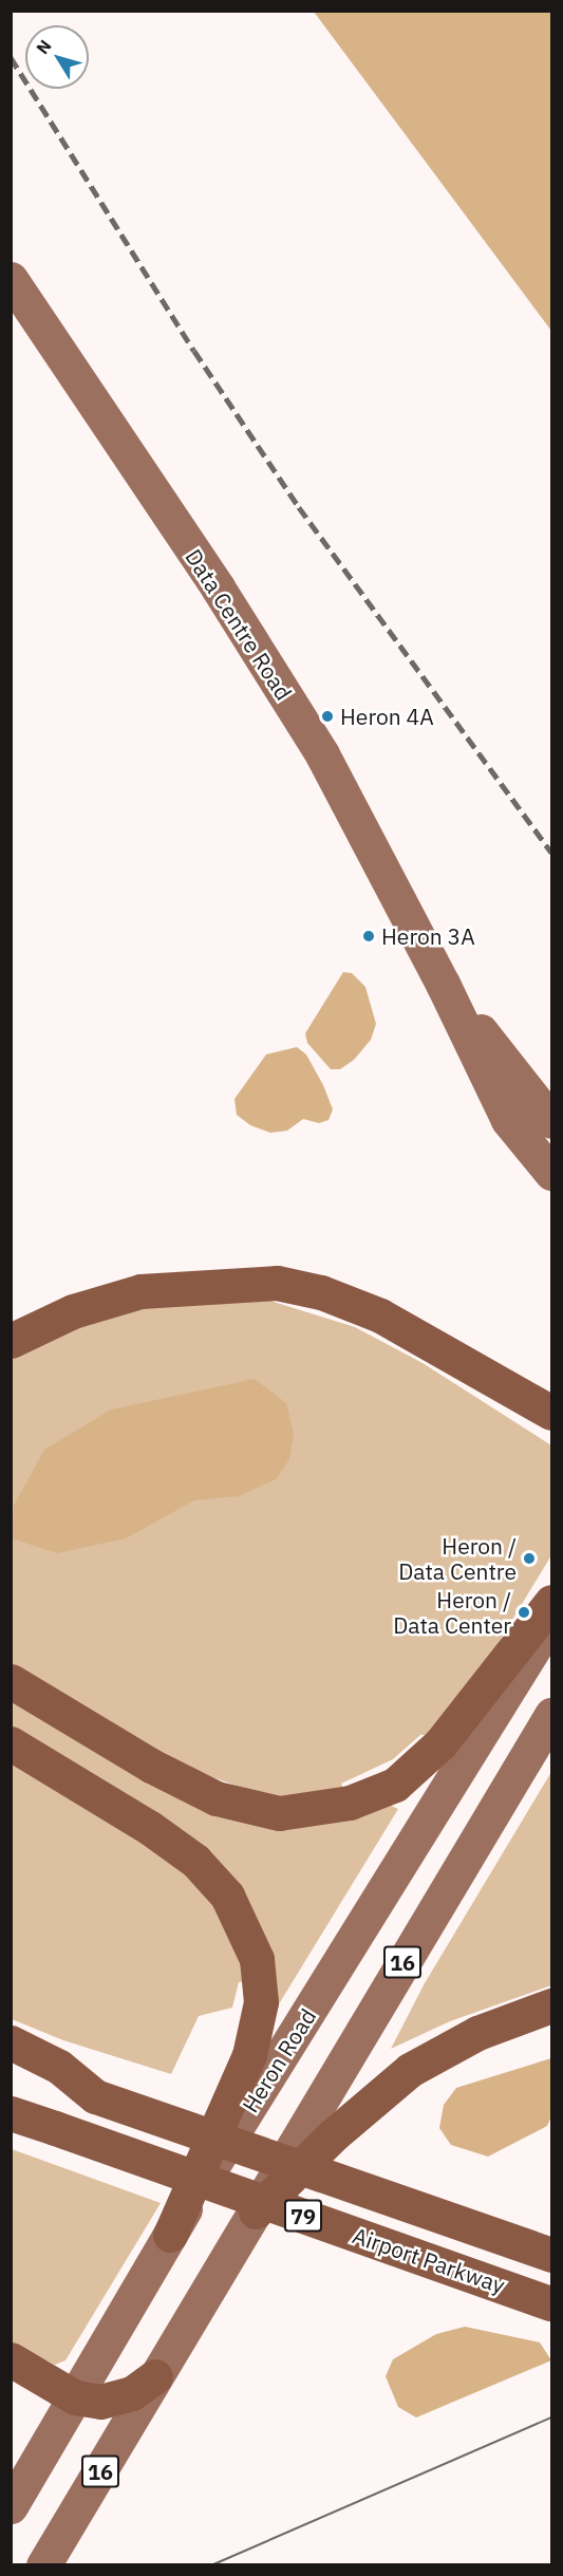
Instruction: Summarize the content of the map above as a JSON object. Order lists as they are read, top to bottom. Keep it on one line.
{"streets":{"highway":["79","Airport Parkway"],"main road":["Data Centre Road","16","Heron Road"]},"crossings":[["79","Airport Parkway"]],"places":["Heron 4A","Heron 3A","Heron / Data Centre","Heron / Data Center"],"north":"top left"}
